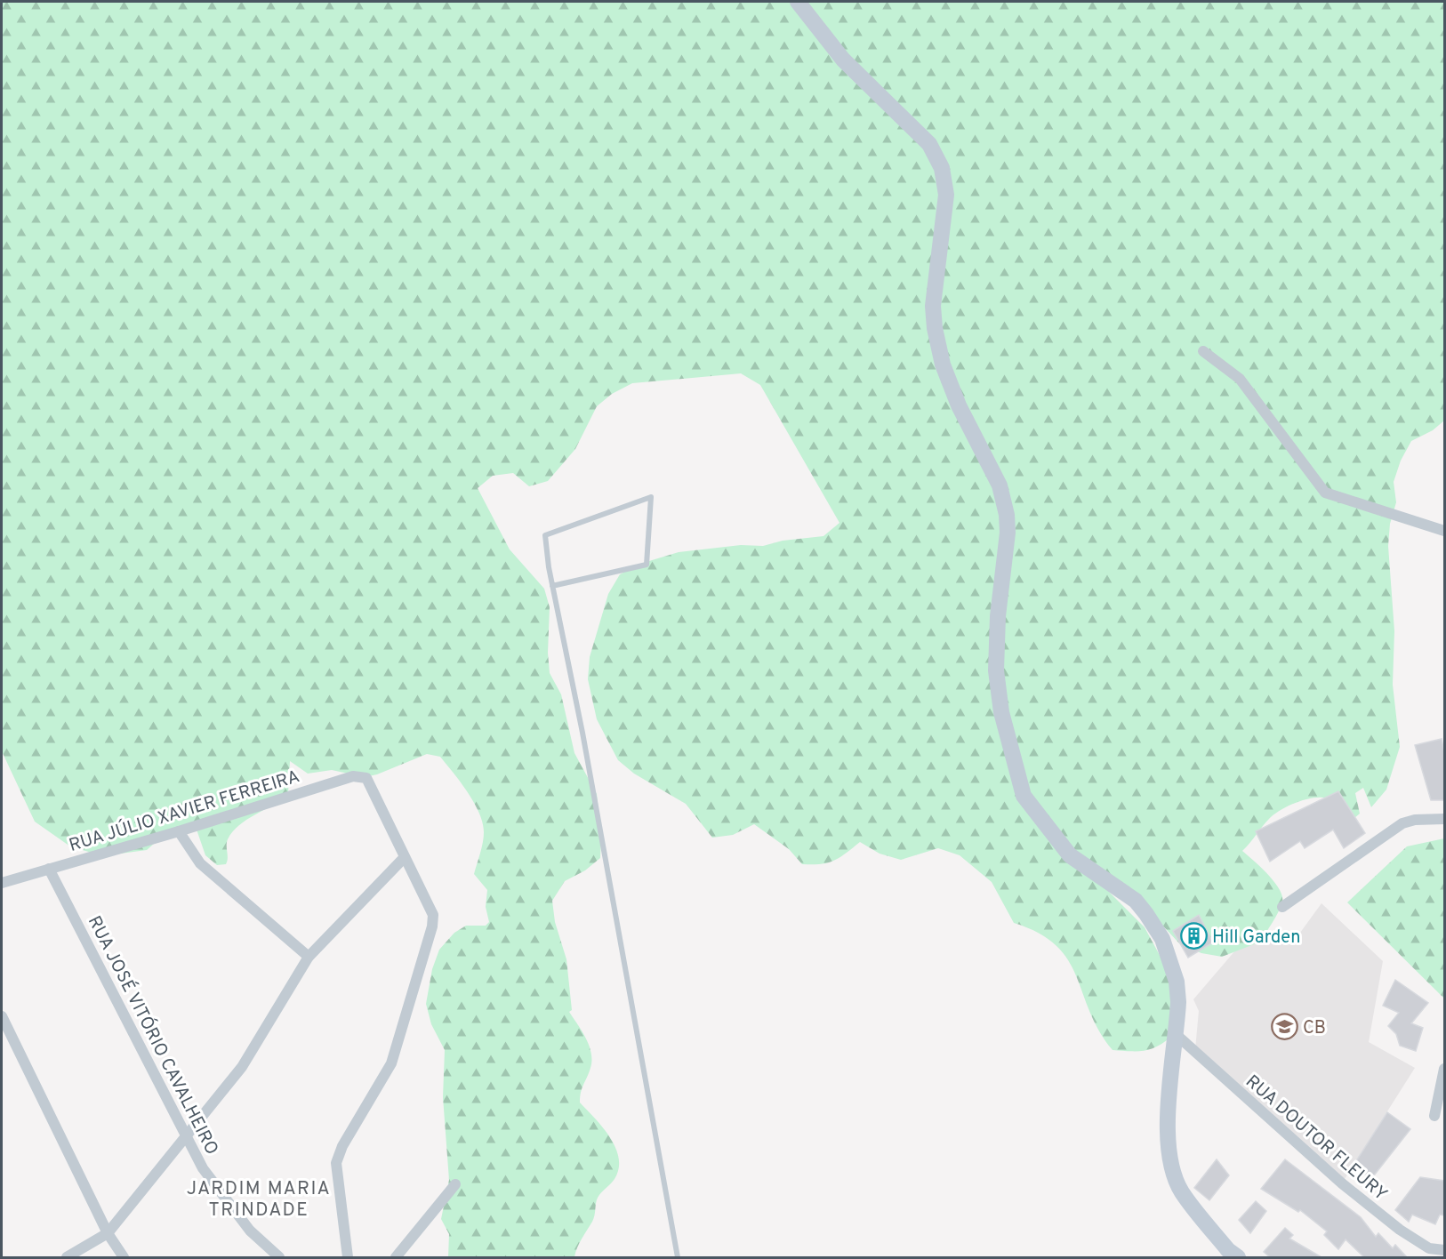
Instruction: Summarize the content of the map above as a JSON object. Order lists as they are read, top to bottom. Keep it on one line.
{"streets":{"street":["RUA JÚLIO XAVIER FERREIRA","RUA JOSÉ VITÓRIO CAVALHEIRO","RUA DOUTOR FLEURY"]},"crossings":[["RUA JÚLIO XAVIER FERREIRA","RUA JOSÉ VITÓRIO CAVALHEIRO"]],"districts":["JARDIM MARIA TRINDADE"],"places":{"building":["Hill Garden"],"school or university":["CB"]}}
